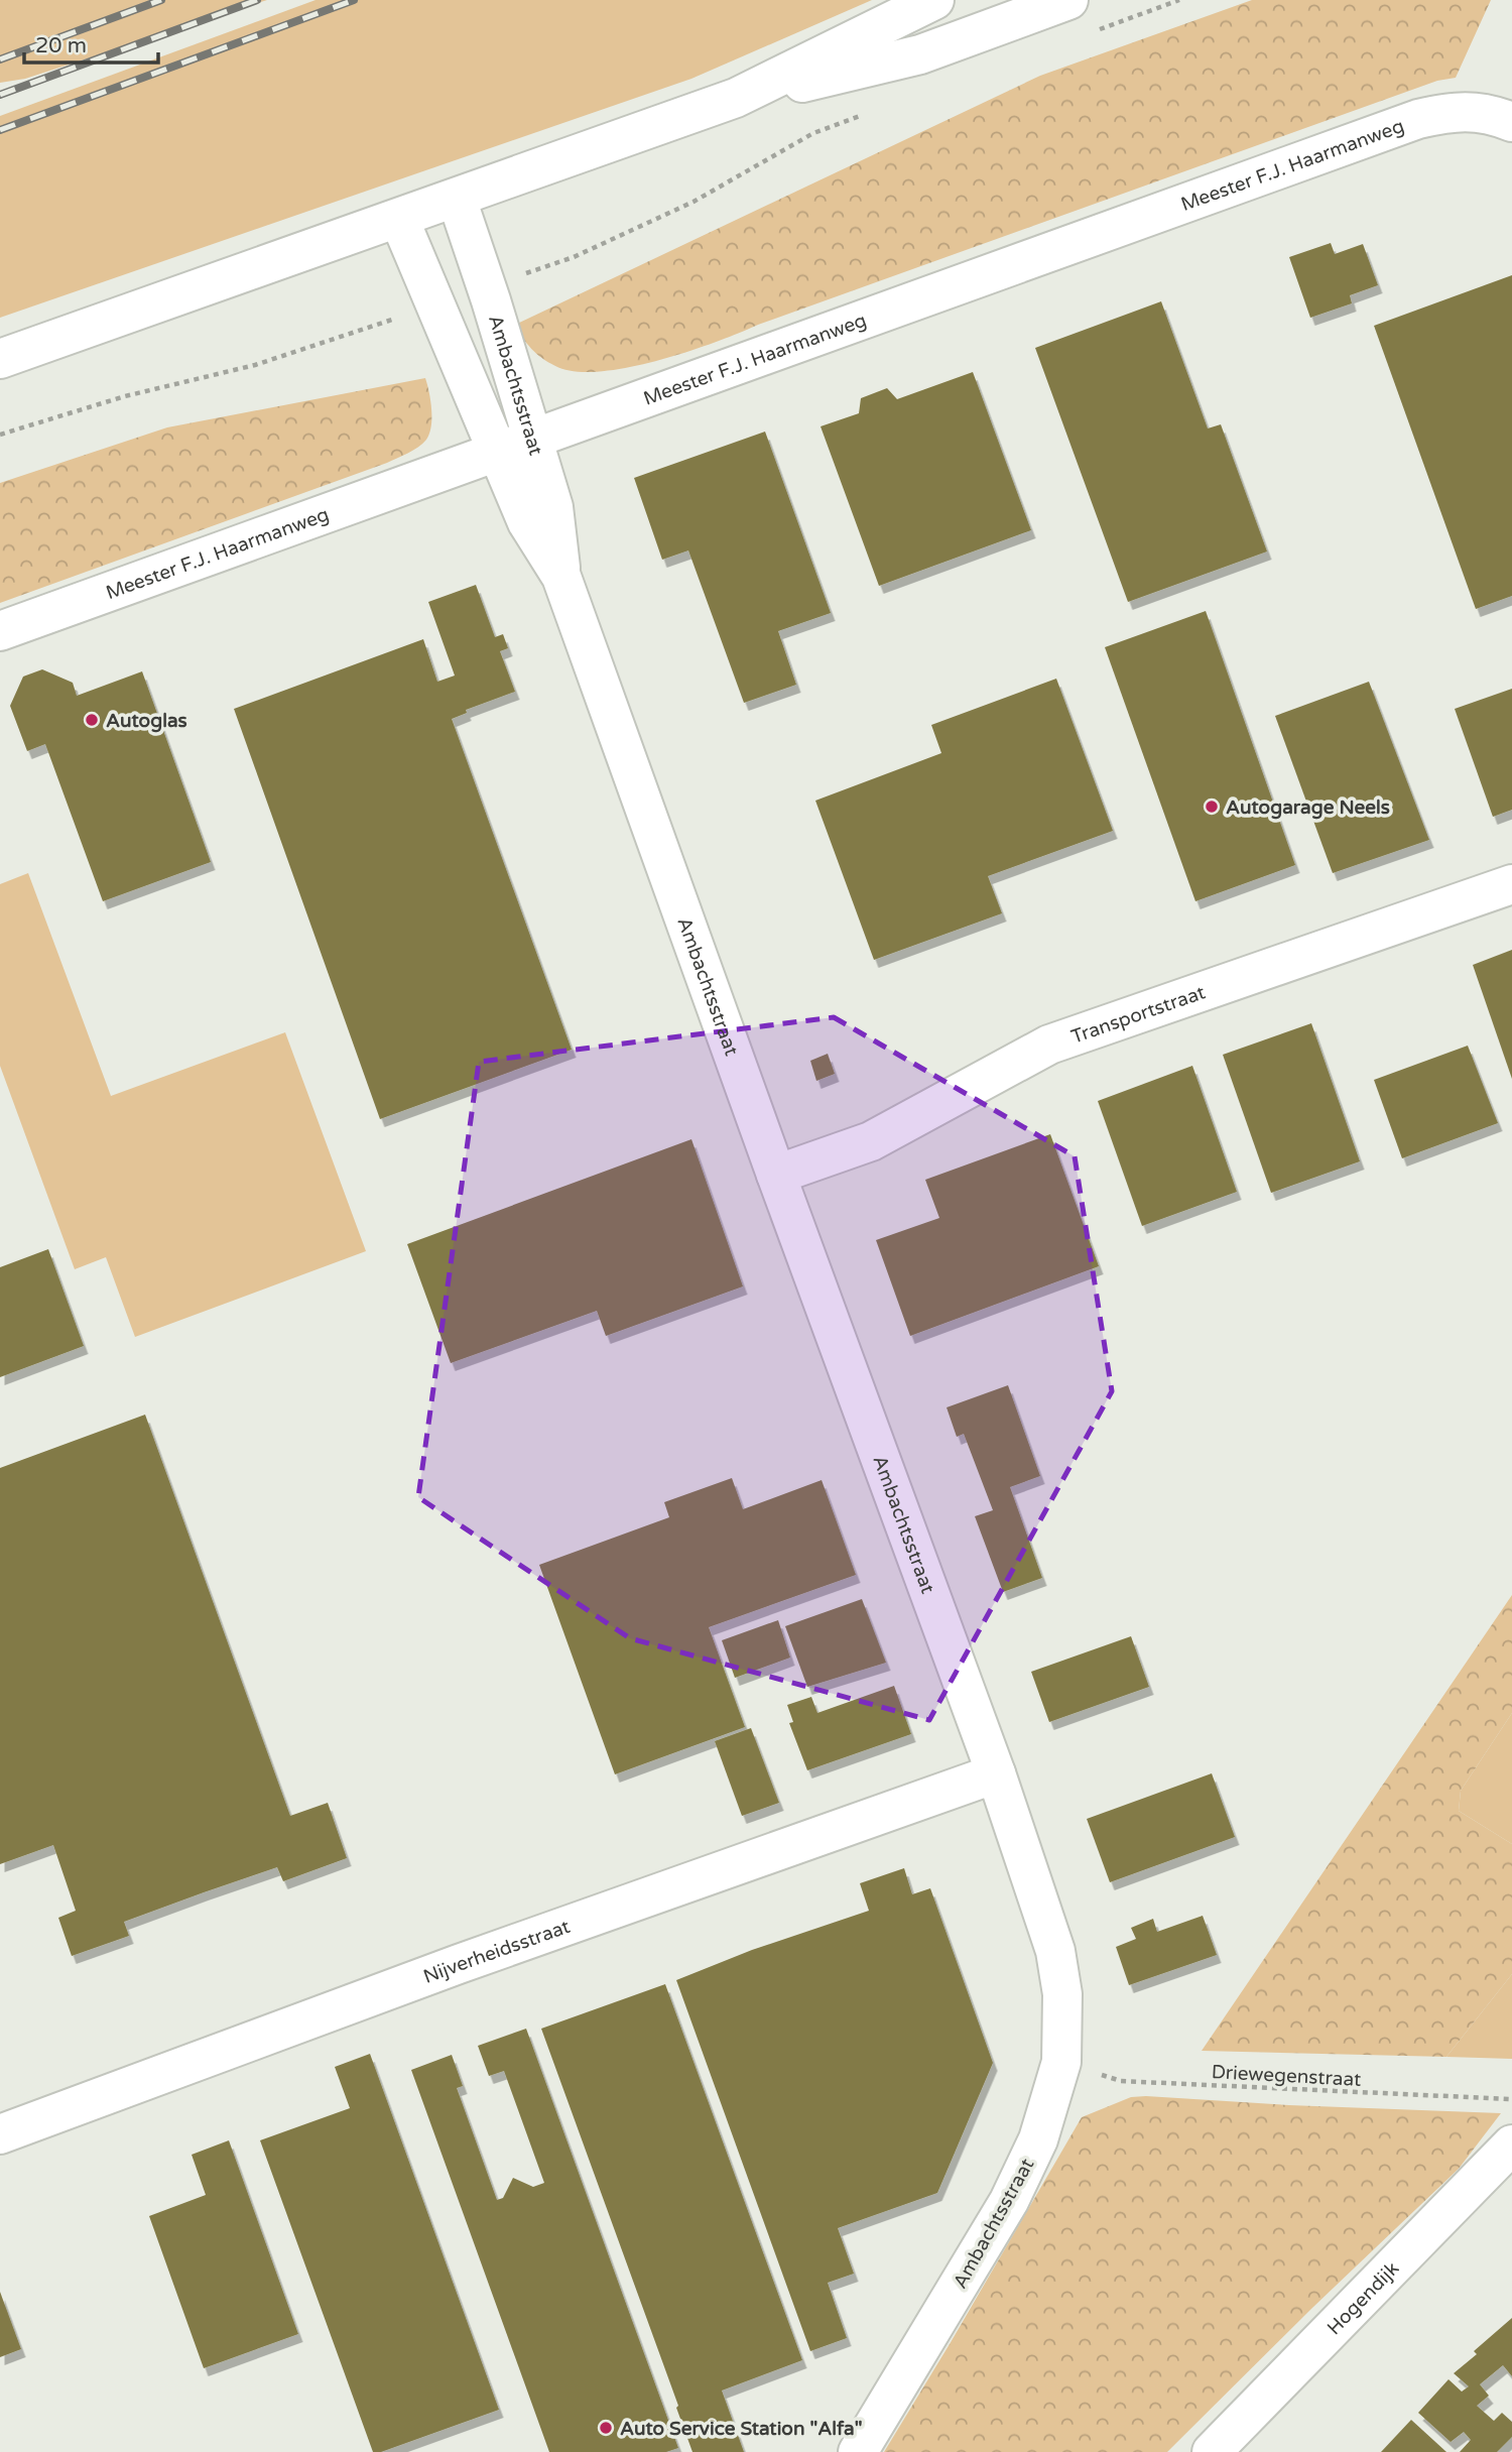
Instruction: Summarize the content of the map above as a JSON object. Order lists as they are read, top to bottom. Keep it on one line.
{"streets":{"street":["Meester F.J. Haarmanweg","Ambachtsstraat","Transportstraat","Nijverheidsstraat","Hogendijk"],"path":["Driewegenstraat"]},"crossings":[["Meester F.J. Haarmanweg","Ambachtsstraat"],["Ambachtsstraat","Transportstraat"],["Ambachtsstraat","Nijverheidsstraat"],["Ambachtsstraat","Driewegenstraat"]],"places":["Autoglas","Autogarage Neels","Auto Service Station \"Alfa\""],"scale_bar":"20 m"}
